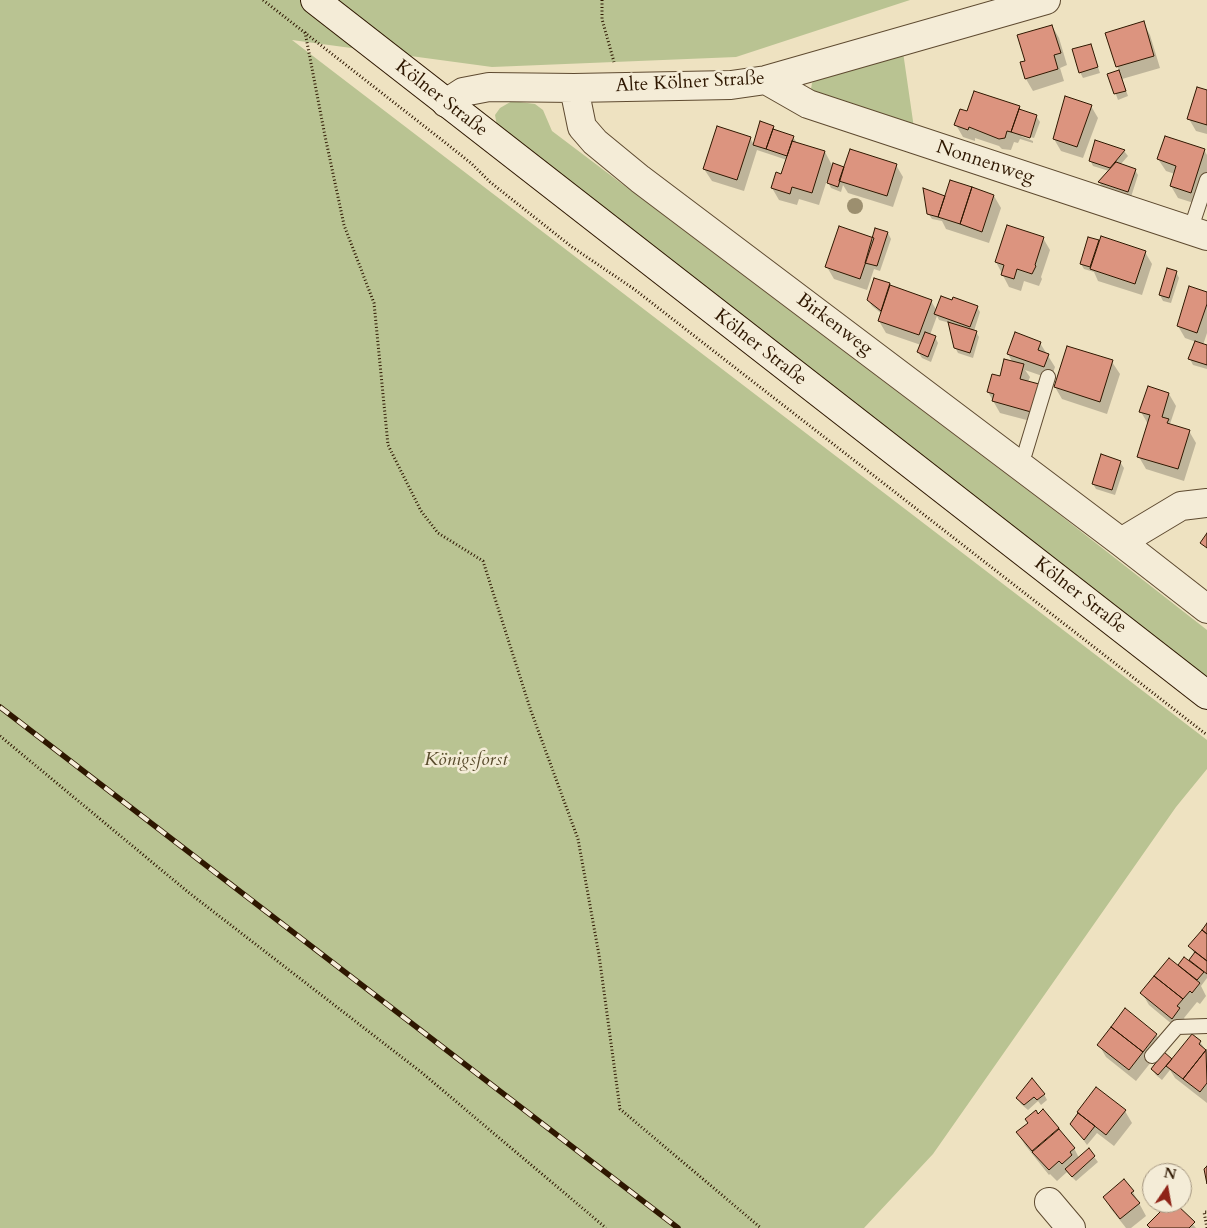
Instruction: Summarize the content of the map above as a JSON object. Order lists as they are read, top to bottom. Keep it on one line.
{"streets":{"street":["Alte Kölner Straße","Kölner Straße","Nonnenweg","Birkenweg"]},"crossings":[["Alte Kölner Straße","Kölner Straße"],["Alte Kölner Straße","Nonnenweg"],["Alte Kölner Straße","Birkenweg"]],"parks":["Königsforst"],"north":"top"}
